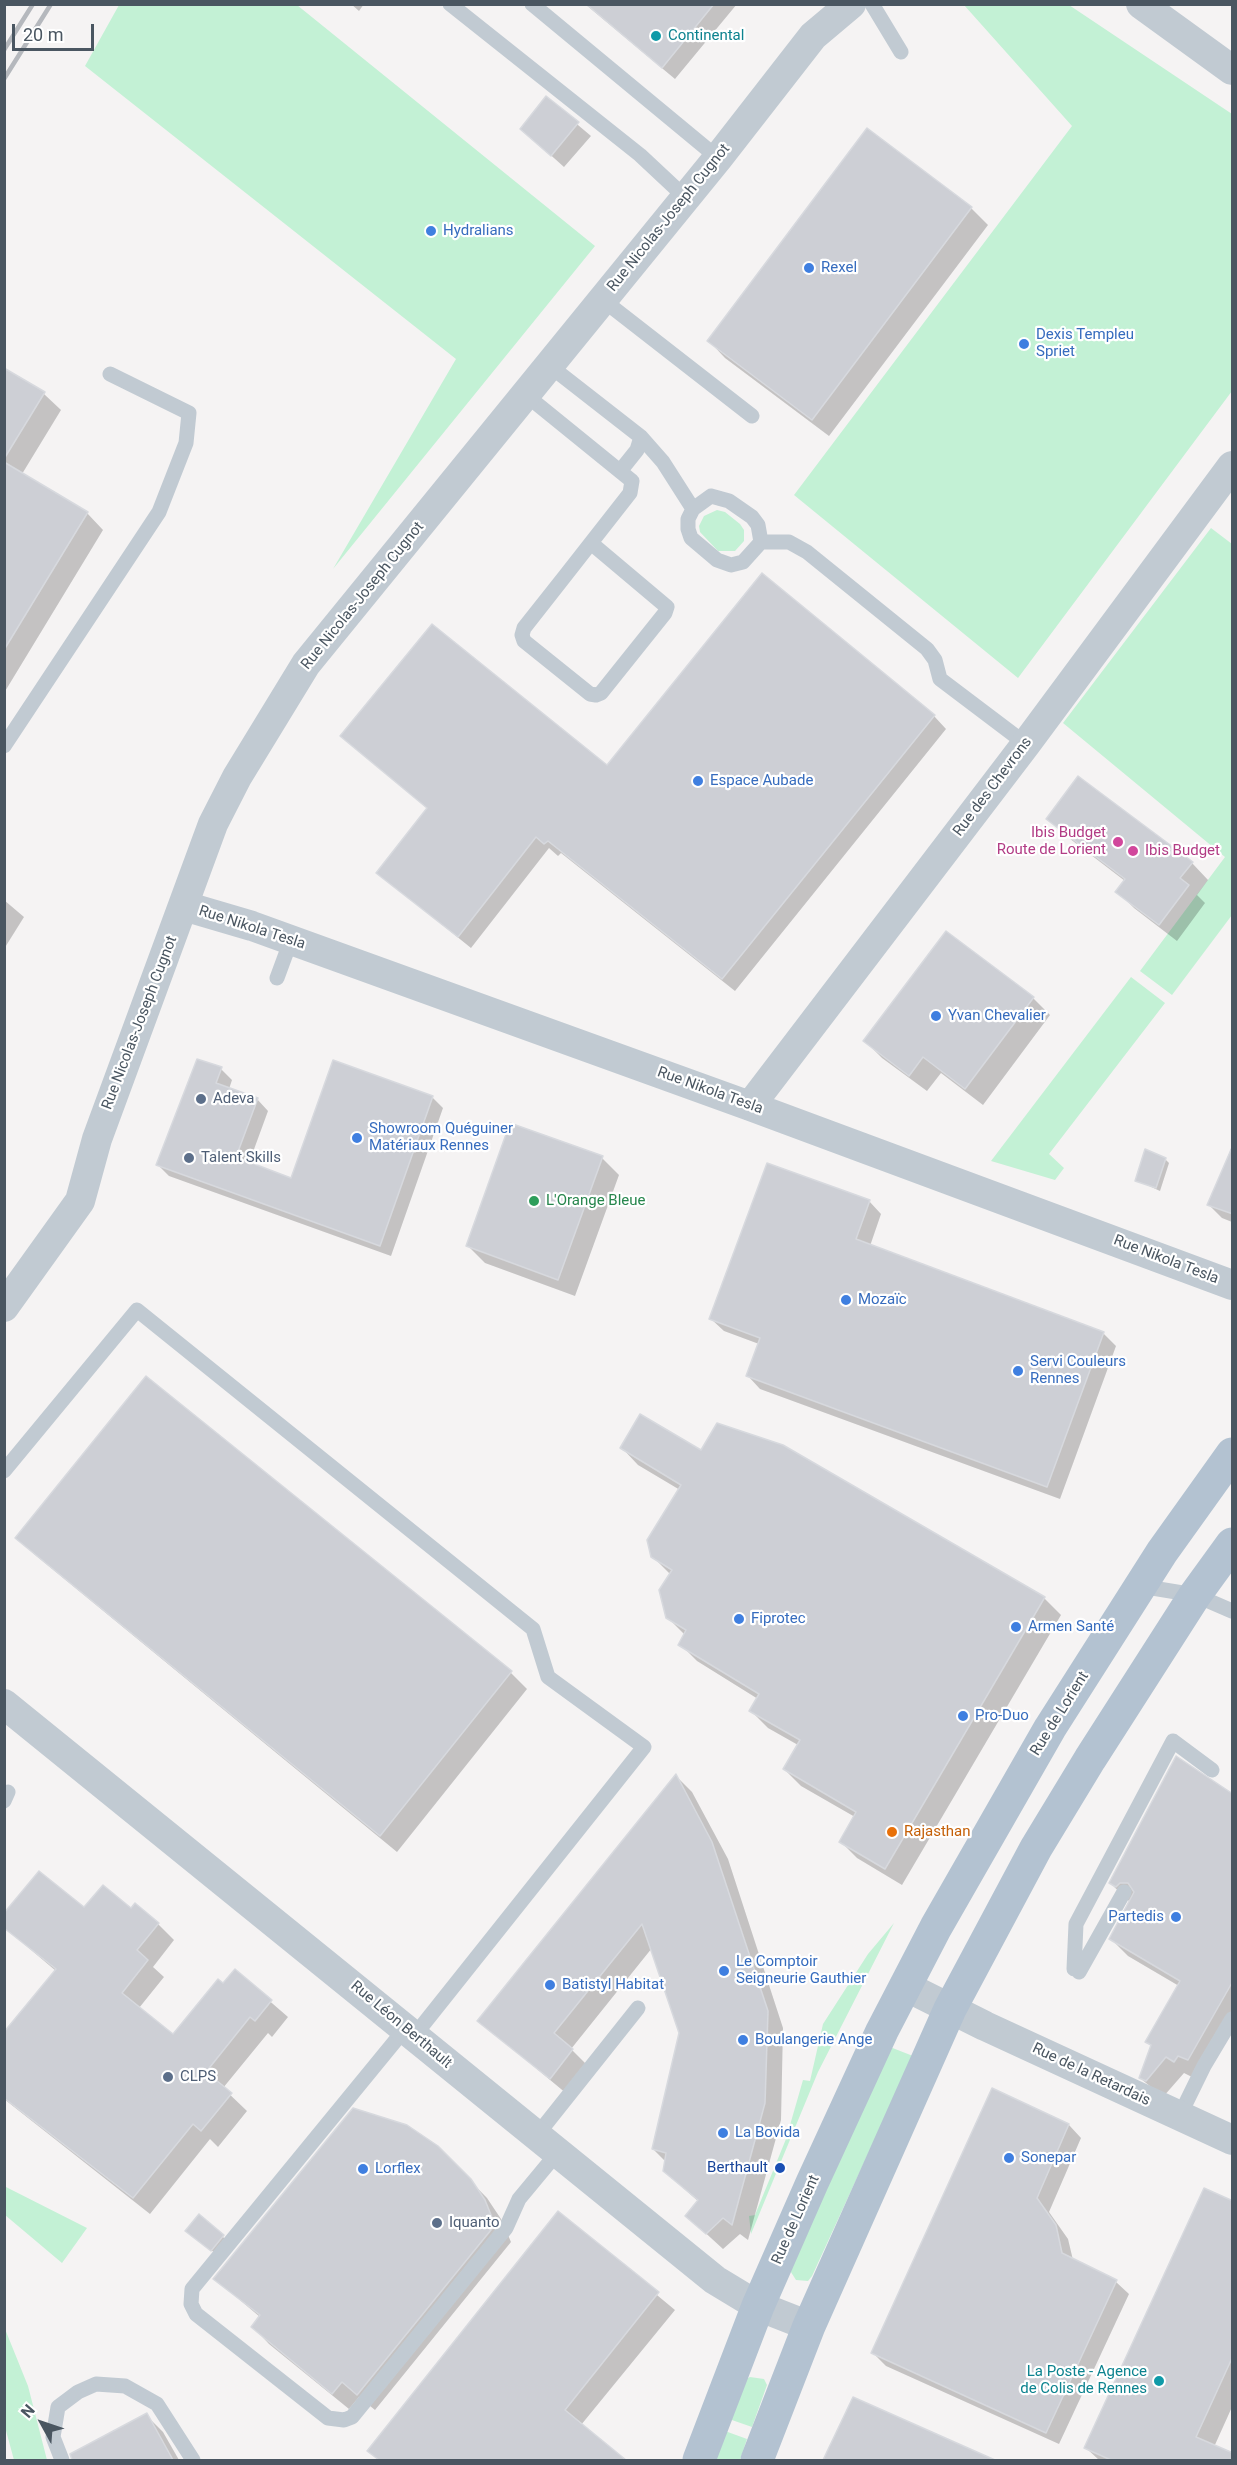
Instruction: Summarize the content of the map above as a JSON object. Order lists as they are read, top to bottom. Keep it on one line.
{"streets":{"main road":["Rue de Lorient"],"street":["Rue Nicolas-Joseph Cugnot","Rue des Chevrons","Rue Nikola Tesla","Rue Léon Berthault","Rue de la Retardais"]},"crossings":[["Rue Nicolas-Joseph Cugnot","Rue Nikola Tesla"],["Rue des Chevrons","Rue Nikola Tesla"],["Rue de Lorient","Rue Léon Berthault"]],"places":["Continental","Hydralians","Rexel","Dexis Templeu Spriet","Espace Aubade","Ibis Budget Route de Lorient","Ibis Budget","Yvan Chevalier","Adeva","Showroom Quéguiner Matériaux Rennes","Talent Skills","L'Orange Bleue","Mozaïc","Servi Couleurs Rennes","Fiprotec","Armen Santé","Pro-Duo","Rajasthan","Partedis","Le Comptoir Seigneurie Gauthier","Batistyl Habitat","Boulangerie Ange","CLPS","La Bovida","Sonepar","Berthault","Lorflex","Iquanto","La Poste - Agence de Colis de Rennes"],"scale_bar":"20 m","north":"top left"}
